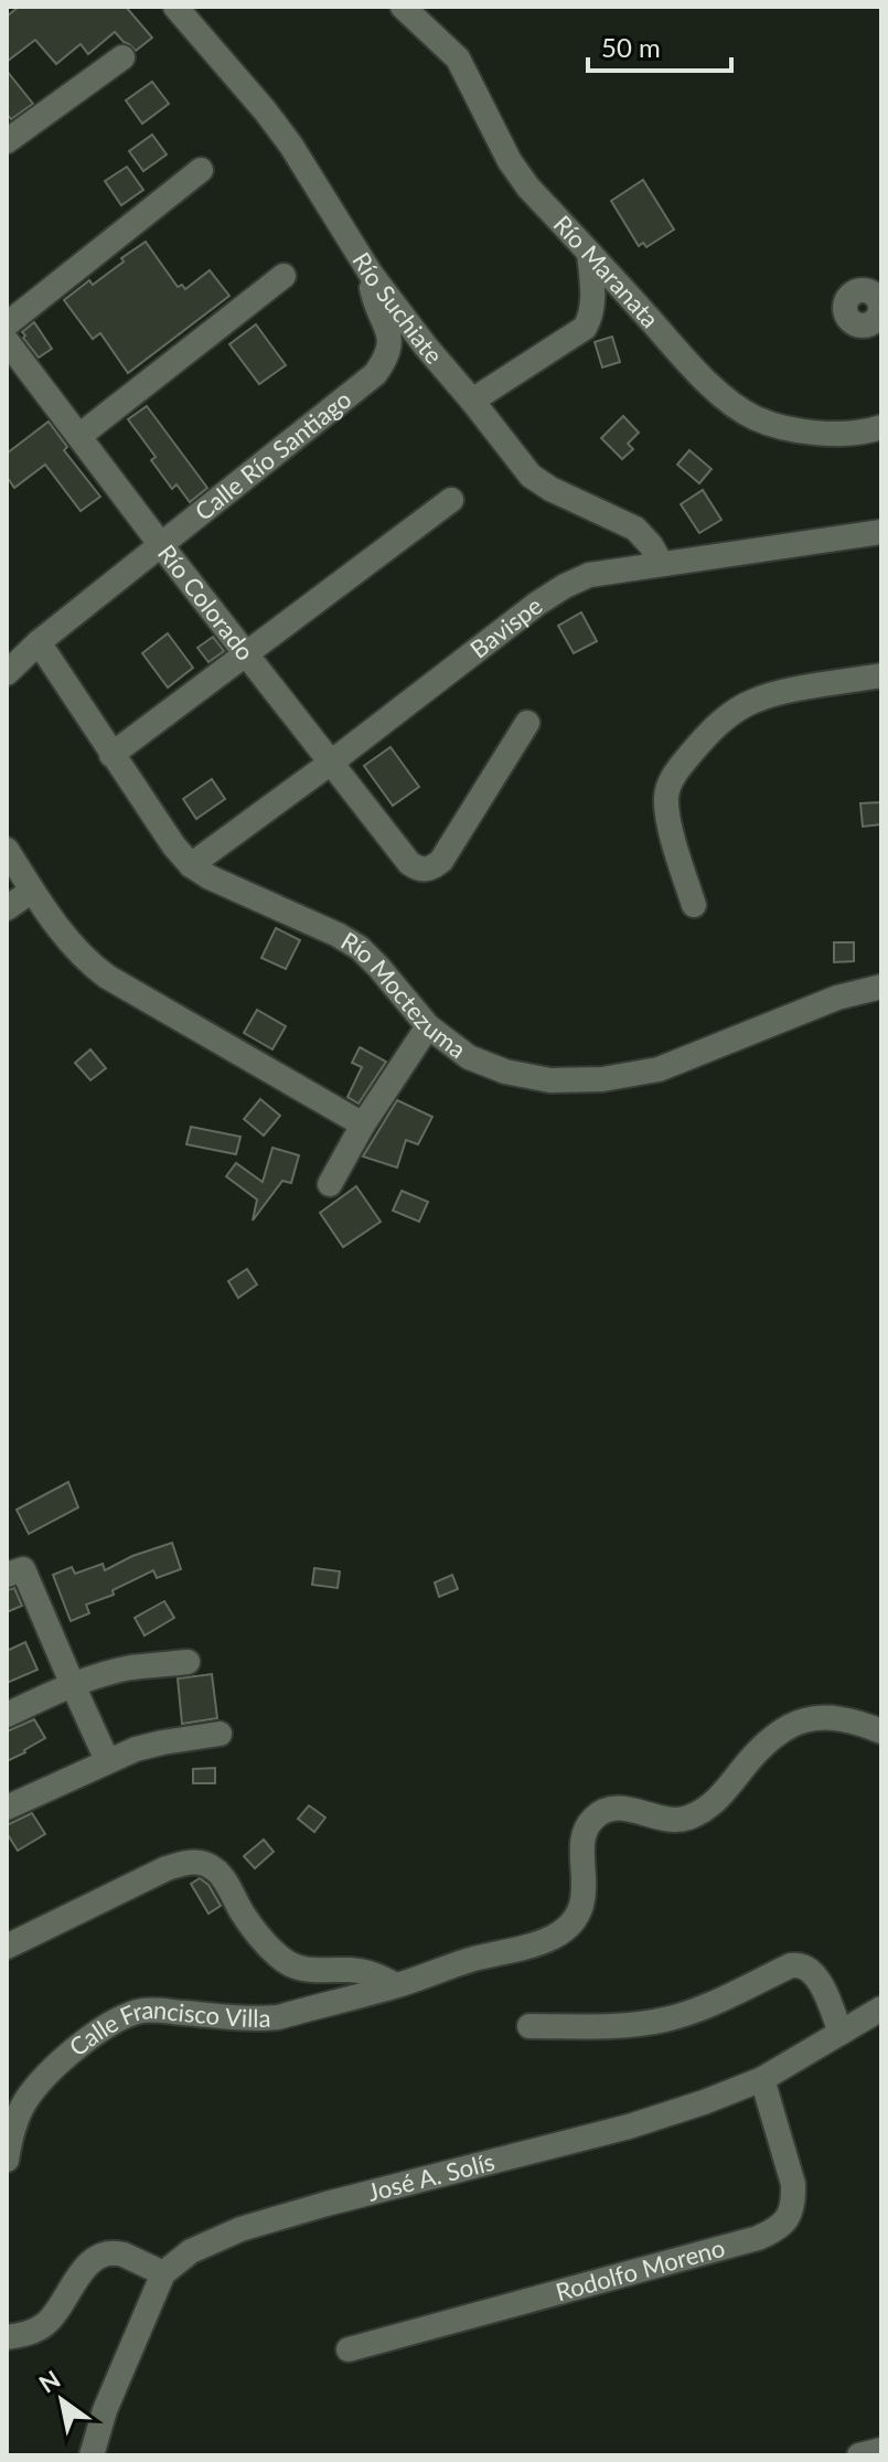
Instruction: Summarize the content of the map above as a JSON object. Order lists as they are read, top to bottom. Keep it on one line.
{"streets":{"street":["Río Maranata","Río Suchiate","Calle Río Santiago","Río Colorado","Bavispe","Río Moctezuma","Calle Francisco Villa","José A. Solís","Rodolfo Moreno"]},"crossings":[["Río Suchiate","Calle Río Santiago"],["Río Suchiate","Bavispe"],["Calle Río Santiago","Río Colorado"],["Calle Río Santiago","Río Moctezuma"],["Río Colorado","Bavispe"],["Bavispe","Río Moctezuma"],["José A. Solís","Rodolfo Moreno"]],"scale_bar":"50 m","north":"top left"}
